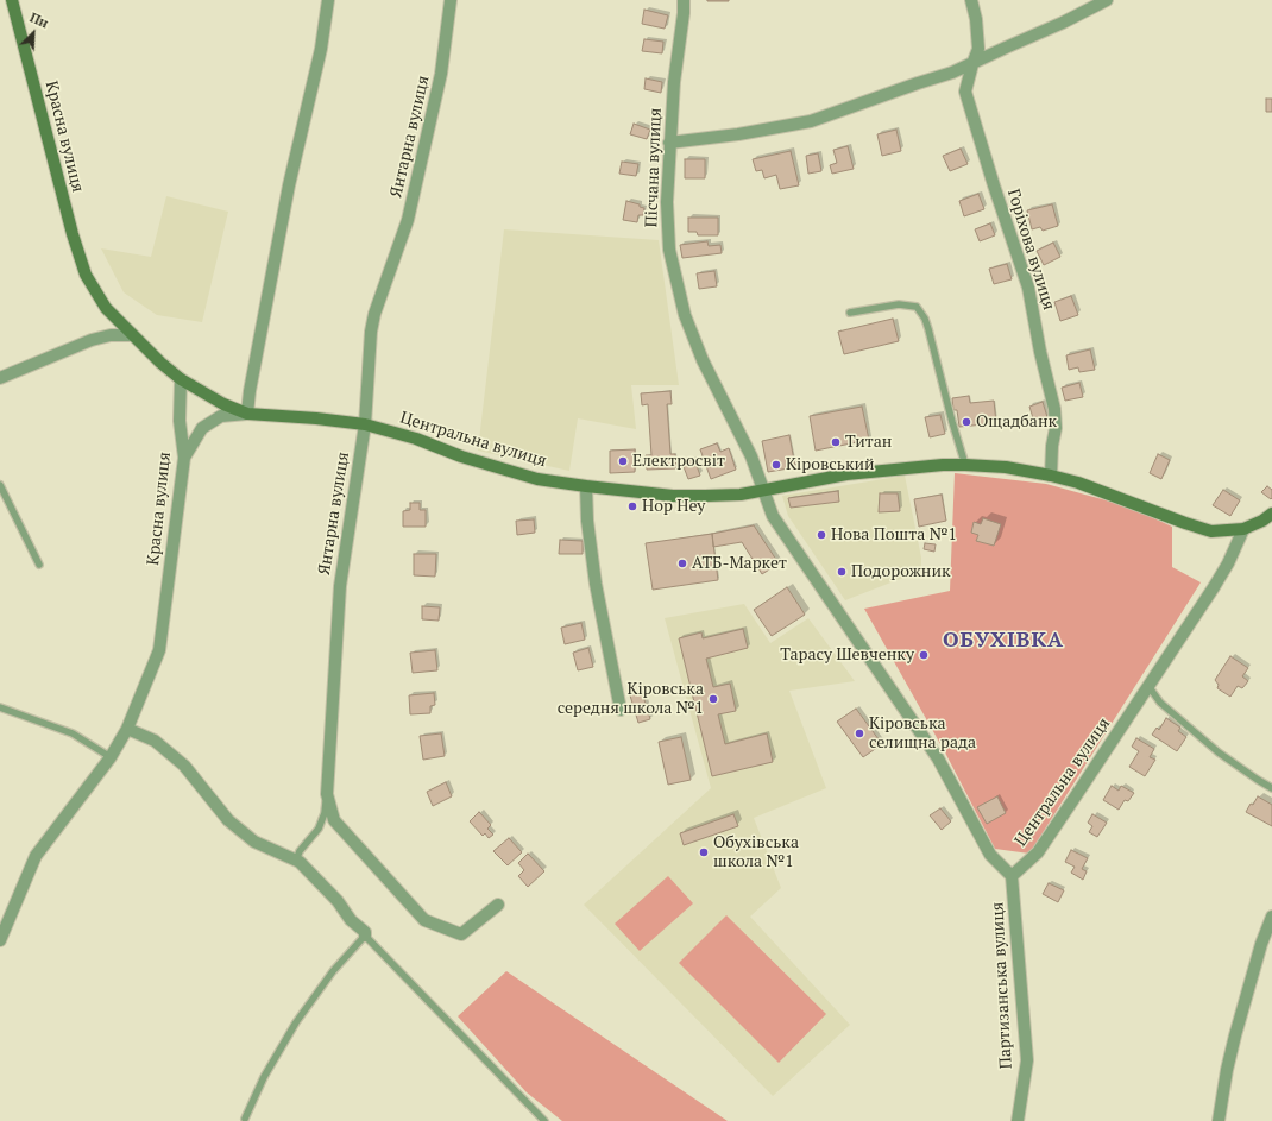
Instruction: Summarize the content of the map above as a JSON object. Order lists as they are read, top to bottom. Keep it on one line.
{"streets":{"street":["Красна вулиця","Янтарна вулиця","Пісчана вулиця","Горіхова вулиця","Центральна вулиця","Партизанська вулиця"]},"crossings":[["Красна вулиця","Центральна вулиця"],["Янтарна вулиця","Центральна вулиця"],["Пісчана вулиця","Центральна вулиця"],["Горіхова вулиця","Центральна вулиця"],["Центральна вулиця","Партизанська вулиця"]],"districts":["ОБУХІВКА"],"places":["Ощадбанк","Титан","Електросвіт","Кіровський","Hop Hey","Нова Пошта №1","АТБ-Маркет","Подорожник","Тарасу Шевченку","Кіровська середня школа №1","Кіровська селищна рада","Обухівська школа №1"],"north":"top right"}
